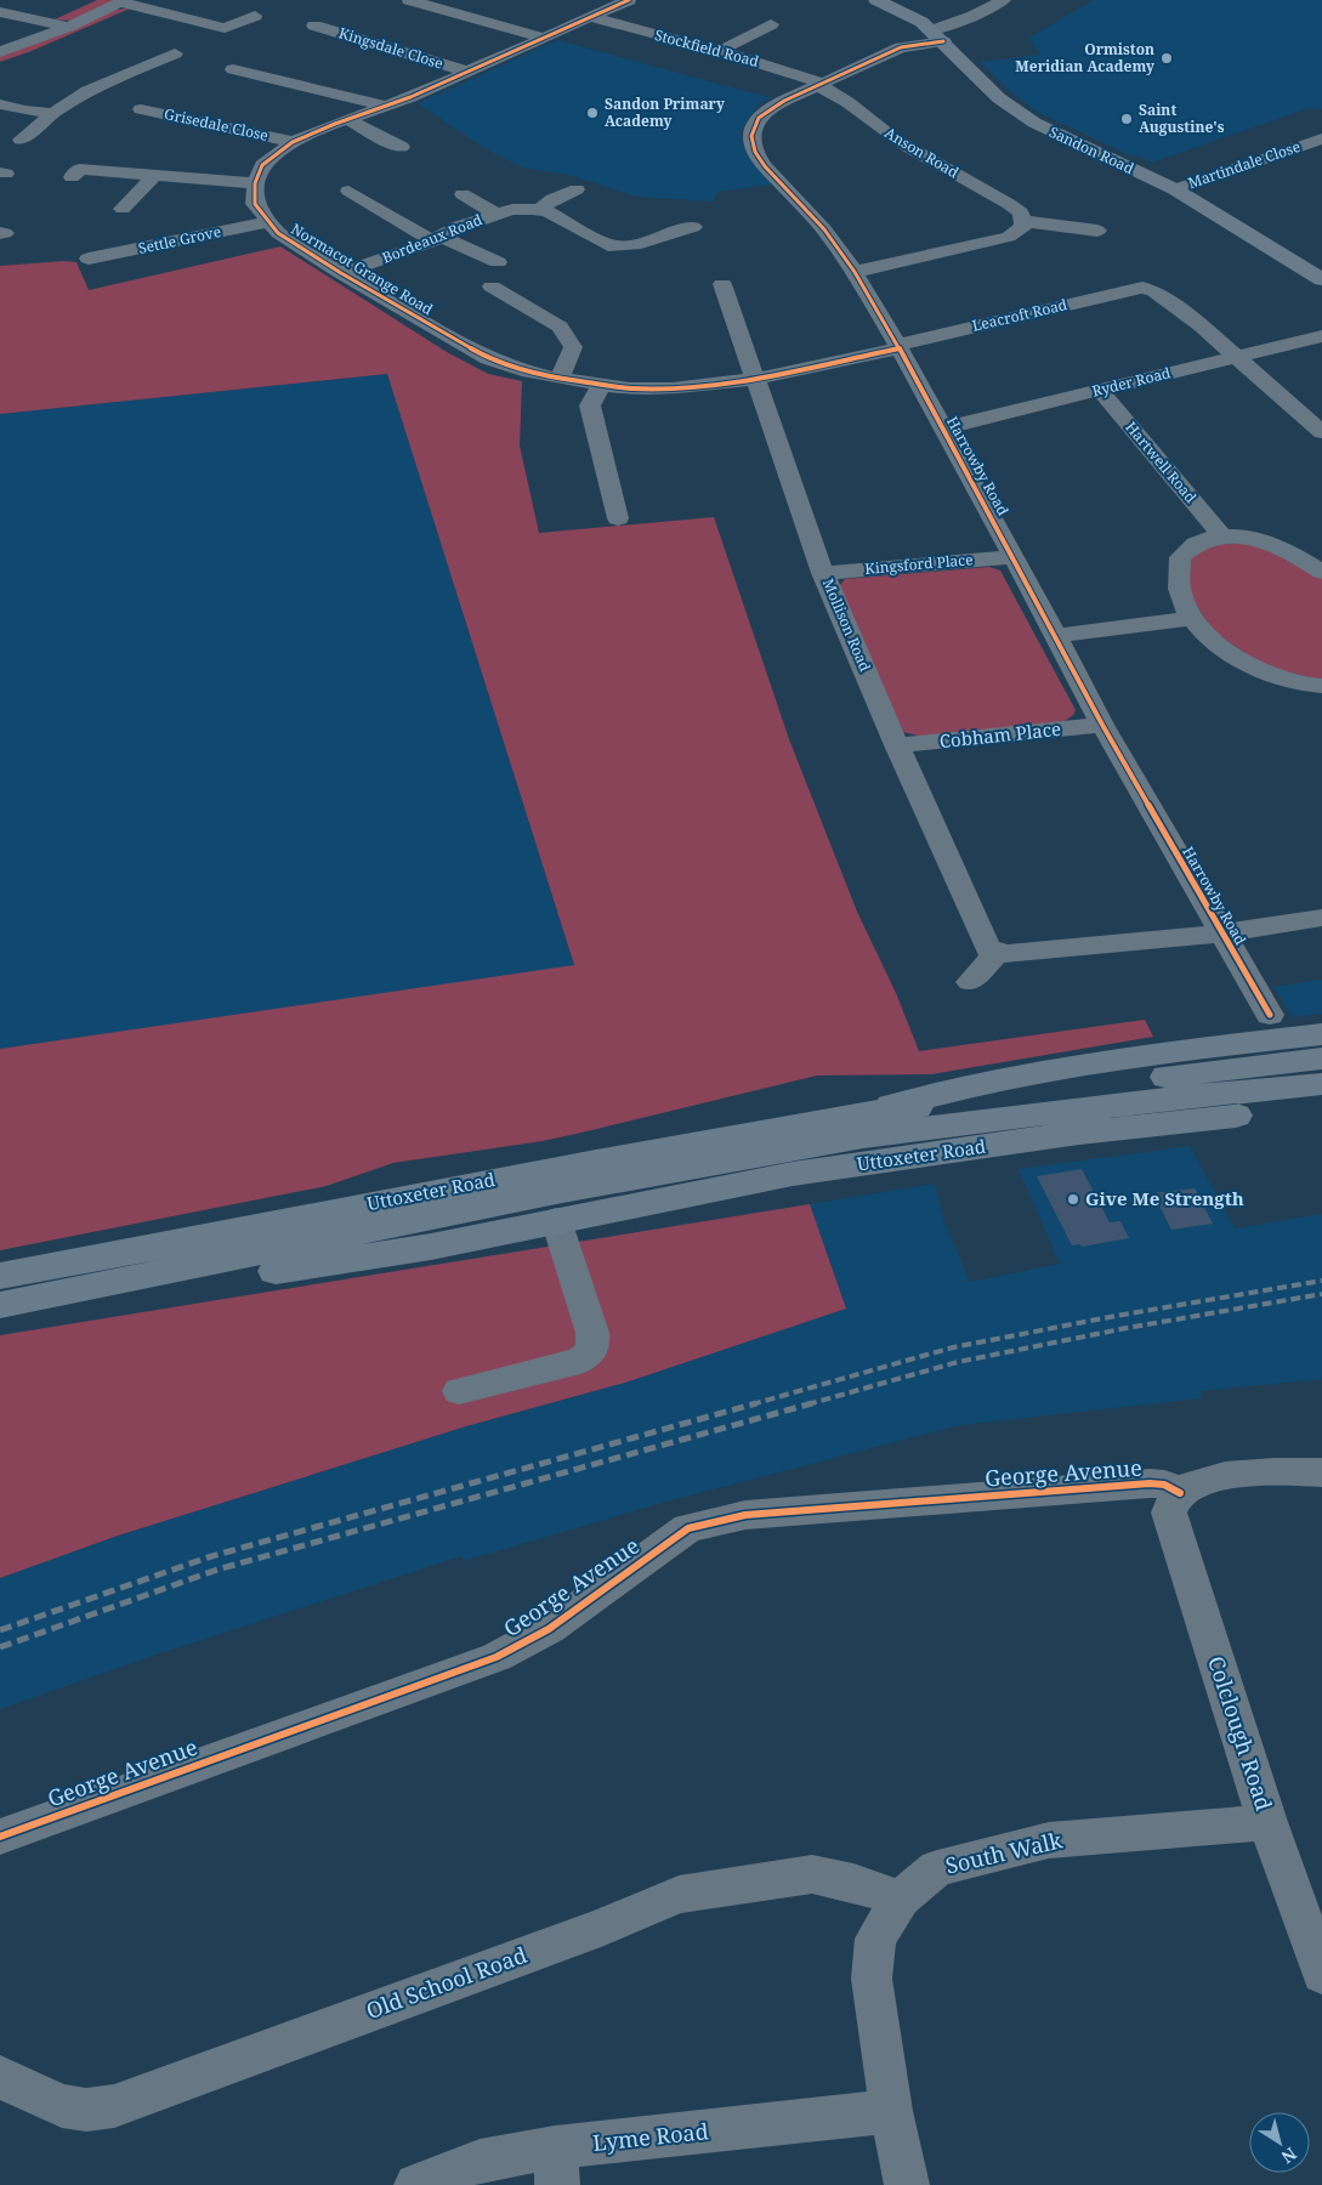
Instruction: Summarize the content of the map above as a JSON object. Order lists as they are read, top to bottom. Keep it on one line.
{"streets":{"highway":["Sandon Road","Uttoxeter Road"],"street":["Kingsdale Close","Stockfield Road","Grisedale Close","Anson Road","Martindale Close","Bordeaux Road","Settle Grove","Normacot Grange Road","Leacroft Road","Ryder Road","Hartwell Road","Harrowby Road","Kingsford Place","Mollison Road","Cobham Place","George Avenue","Colclough Road","South Walk","Old School Road","Lyme Road"]},"crossings":[["Stockfield Road","Anson Road"],["Stockfield Road","Harrowby Road"],["Sandon Road","Martindale Close"],["Sandon Road","Harrowby Road"],["Anson Road","Harrowby Road"],["Bordeaux Road","Normacot Grange Road"],["Settle Grove","Normacot Grange Road"],["Normacot Grange Road","Leacroft Road"],["Normacot Grange Road","Harrowby Road"],["Normacot Grange Road","Mollison Road"],["Leacroft Road","Ryder Road"],["Leacroft Road","Harrowby Road"],["Ryder Road","Hartwell Road"],["Ryder Road","Harrowby Road"],["Harrowby Road","Kingsford Place"],["Harrowby Road","Cobham Place"],["Kingsford Place","Mollison Road"],["Mollison Road","Cobham Place"],["George Avenue","Colclough Road"],["Colclough Road","South Walk"],["South Walk","Old School Road"],["South Walk","Lyme Road"]],"places":["Ormiston Meridian Academy","Sandon Primary Academy","Saint Augustine's","Give Me Strength"],"north":"bottom right"}
